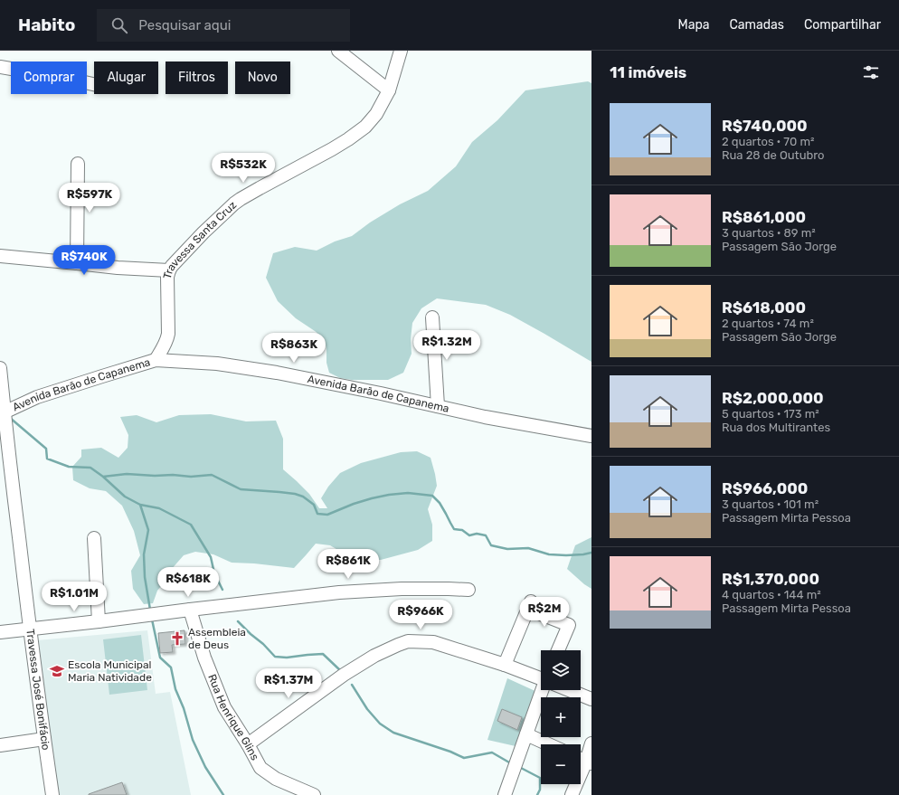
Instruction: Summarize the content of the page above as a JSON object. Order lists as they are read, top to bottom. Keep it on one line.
{"streets":{"street":["Travessa Santa Cruz","Avenida Barão de Capanema","Travessa José Bonifácio","Rua Henrique Glins"]},"crossings":[["Travessa Santa Cruz","Avenida Barão de Capanema"],["Avenida Barão de Capanema","Travessa José Bonifácio"]],"places":{"church":["Assembleia de Deus"],"school or university":["Escola Municipal Maria Natividade"]},"page":{"header":"Habito","search":"Pesquisar aqui","nav":["Mapa","Camadas","Compartilhar"],"heading":"11 imóveis","chip":["Comprar","Alugar","Filtros","Novo"],"list":[{"name":"R$740,000","note":"2 quartos · 70 m² · Rua 28 de Outubro"},{"name":"R$861,000","note":"3 quartos · 89 m² · Passagem São Jorge"},{"name":"R$618,000","note":"2 quartos · 74 m² · Passagem São Jorge"},{"name":"R$2,000,000","note":"5 quartos · 173 m² · Rua dos Multirantes"},{"name":"R$966,000","note":"3 quartos · 101 m² · Passagem Mirta Pessoa"},{"name":"R$1,370,000","note":"4 quartos · 144 m² · Passagem Mirta Pessoa"}],"price":["R$532K","R$597K","R$740K","R$1.32M","R$863K","R$861K","R$618K","R$1.01M","R$2M","R$966K","R$1.37M"],"map_buttons":["+","−"]}}
